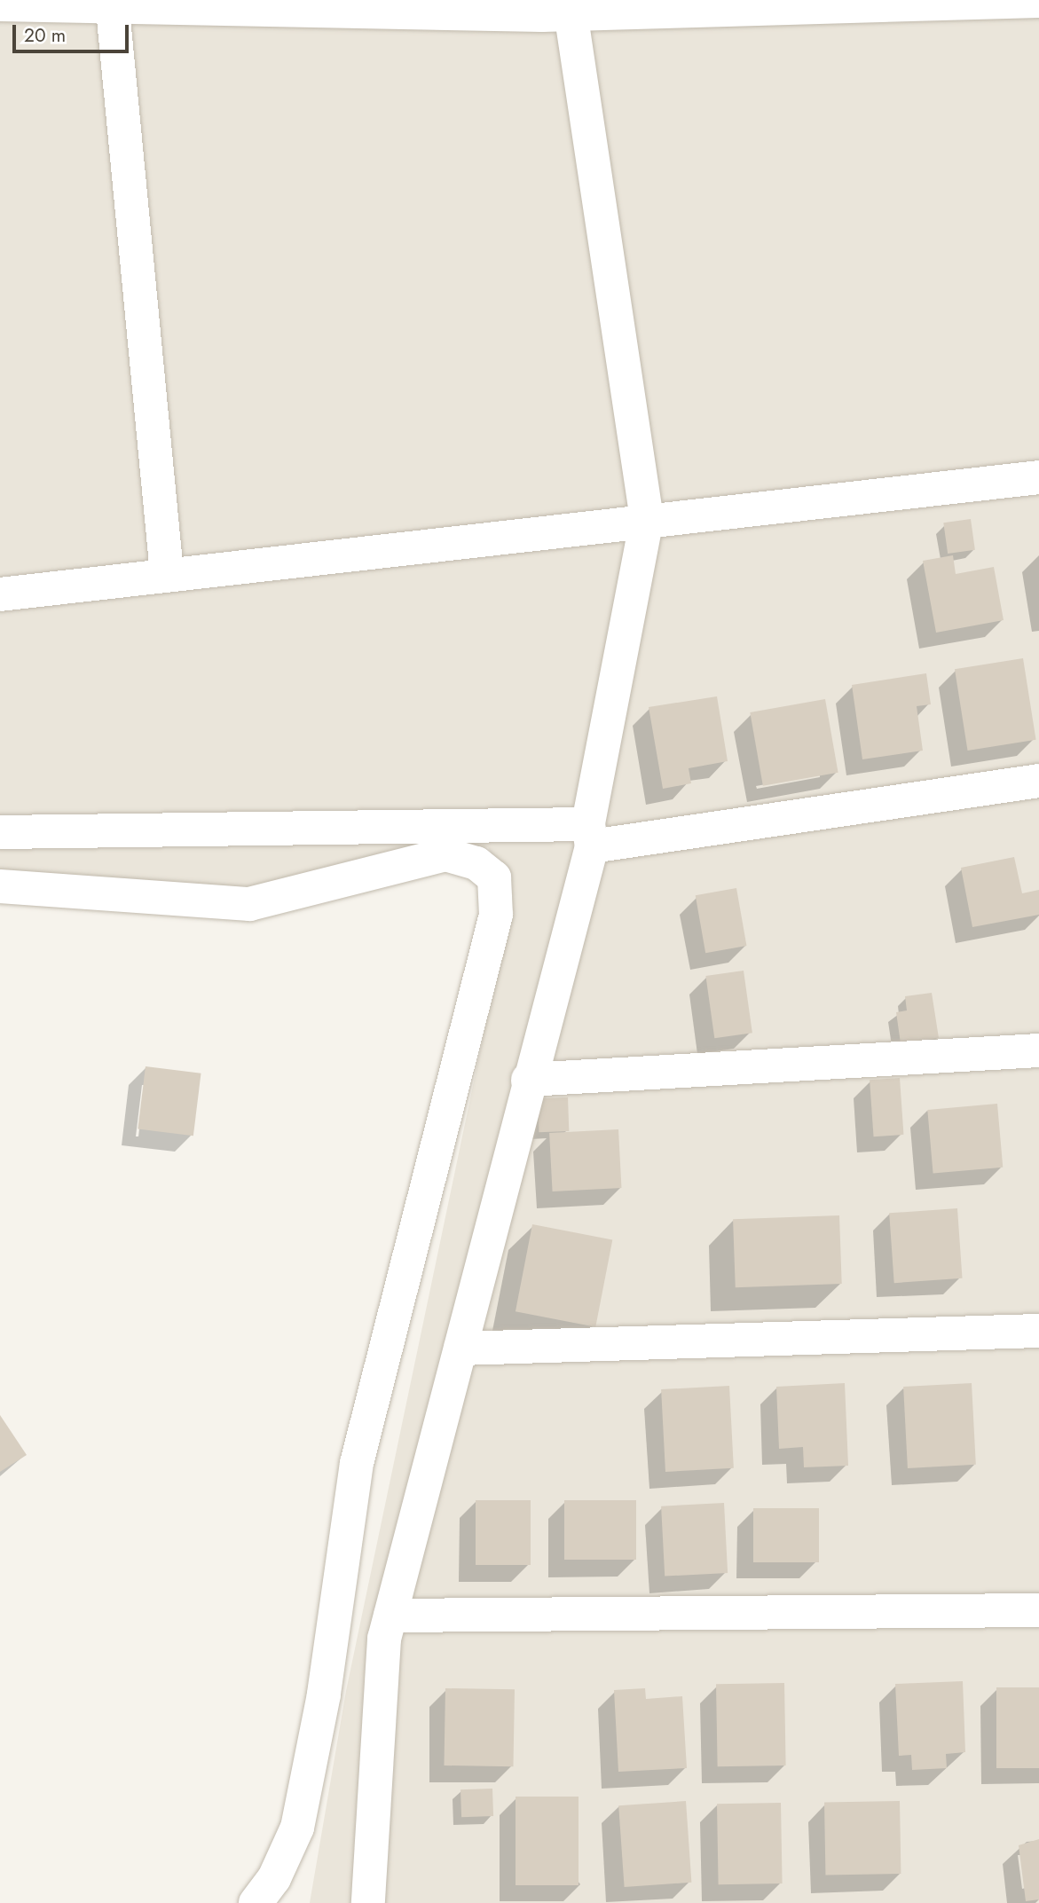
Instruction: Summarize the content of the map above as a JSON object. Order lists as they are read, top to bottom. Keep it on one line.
{"scale_bar":"20 m"}
